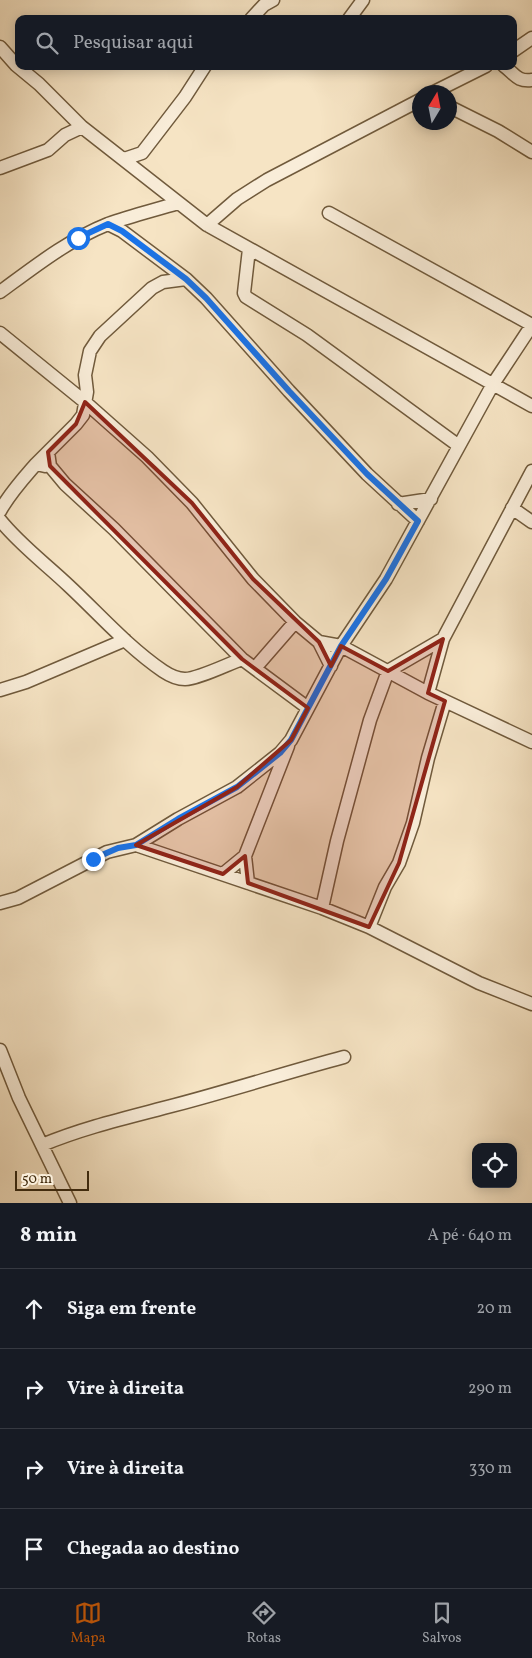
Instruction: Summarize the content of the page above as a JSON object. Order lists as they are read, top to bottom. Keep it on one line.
{"scale_bar":"50 m","north":"top","page":{"search":"Pesquisar aqui","scale":"50 m","heading":["8 min","A pé · 640 m"],"list":[["Siga em frente","20 m"],["Vire à direita","290 m"],["Vire à direita","330 m"],"Chegada ao destino"],"nav":["Mapa","Rotas","Salvos"]}}
